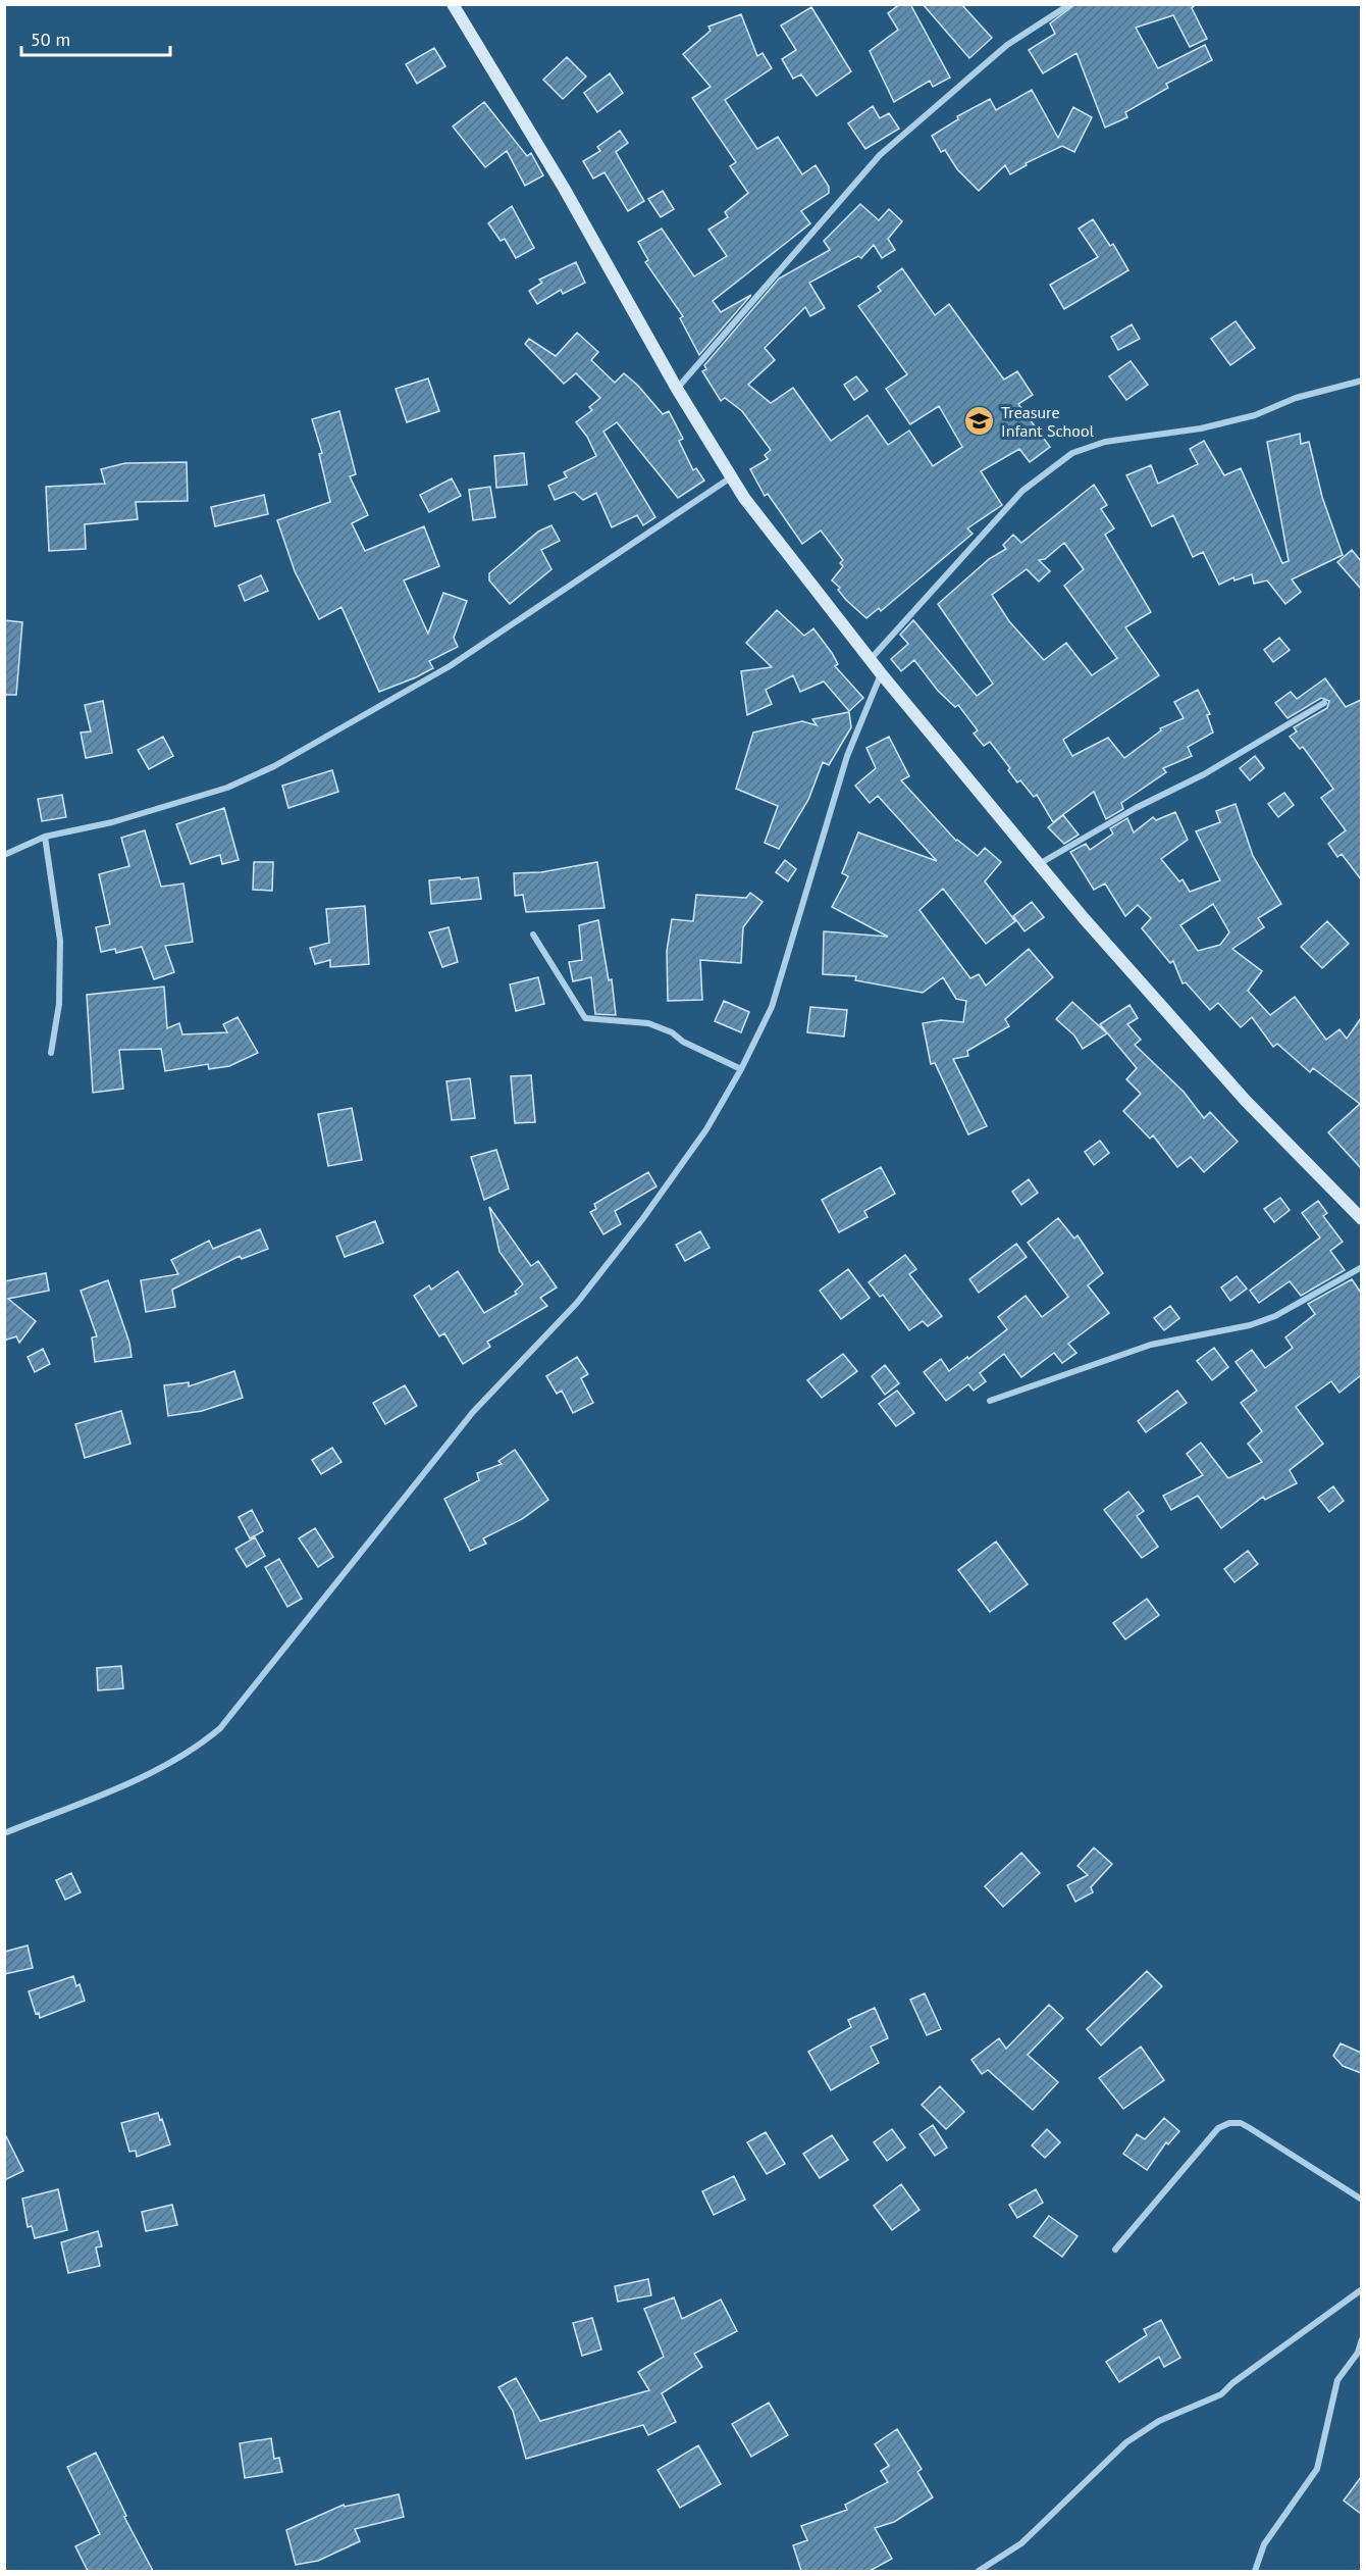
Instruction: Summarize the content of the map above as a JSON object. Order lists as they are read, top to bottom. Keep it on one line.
{"places":{"school or university":["Treasure Infant School"]},"scale_bar":"50 m"}
